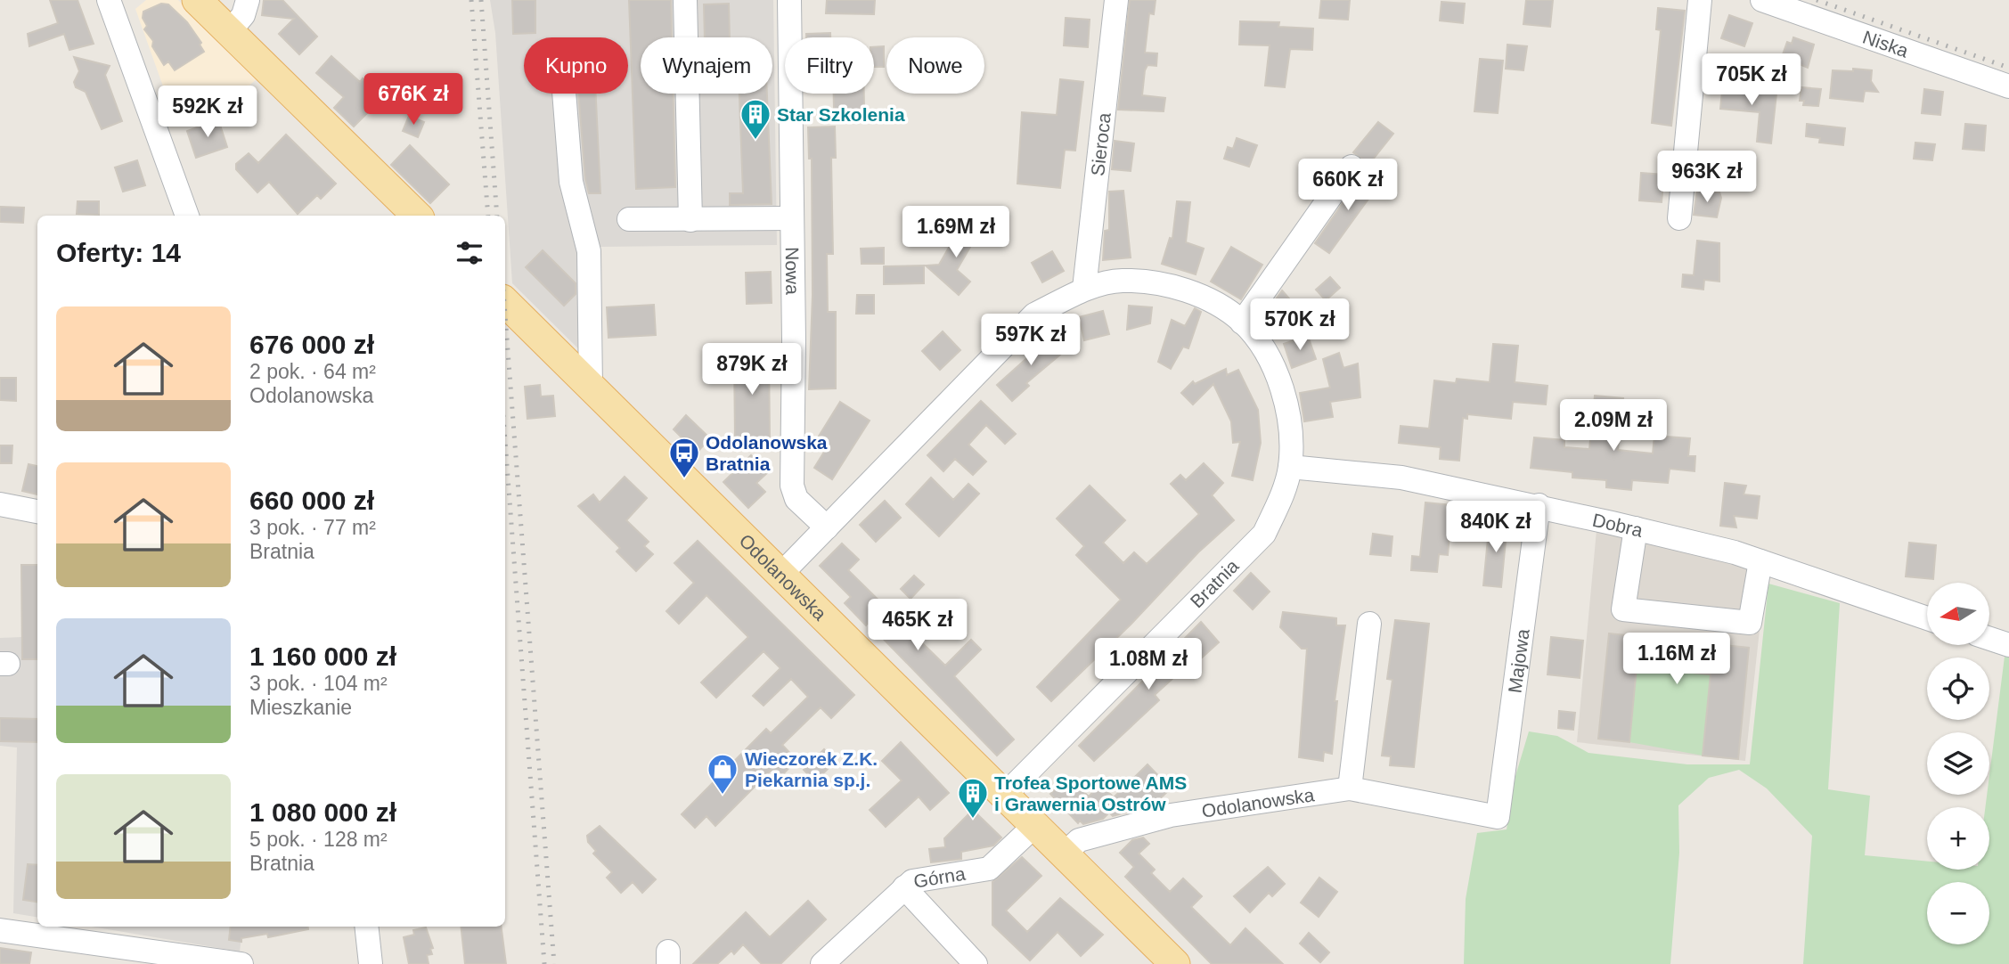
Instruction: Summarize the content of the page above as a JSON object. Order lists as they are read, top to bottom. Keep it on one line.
{"streets":{"main road":["Odolanowska"],"street":["Niska","Sieroca","Nowa","Dobra","Bratnia","Majowa","Górna"]},"crossings":[["Sieroca","Bratnia"],["Nowa","Bratnia"],["Dobra","Bratnia"],["Dobra","Majowa"],["Odolanowska","Bratnia"],["Odolanowska","Majowa"],["Odolanowska","Górna"]],"places":{"building":["Star Szkolenia","Trofea Sportowe AMS i Grawernia Ostrów"],"bus stop":["Odolanowska Bratnia"],"shop":["Wieczorek Z.K. Piekarnia sp.j."]},"north":"left","page":{"chip":["Kupno","Wynajem","Filtry","Nowe"],"price":["705K zł","676K zł","592K zł","963K zł","660K zł","1.69M zł","570K zł","597K zł","879K zł","2.09M zł","840K zł","465K zł","1.16M zł","1.08M zł"],"heading":"Oferty: 14","list":[{"name":"676 000 zł","note":"2 pok. · 64 m² · Odolanowska"},{"name":"660 000 zł","note":"3 pok. · 77 m² · Bratnia"},{"name":"1 160 000 zł","note":"3 pok. · 104 m² · Mieszkanie"},{"name":"1 080 000 zł","note":"5 pok. · 128 m² · Bratnia"}],"map_buttons":["+","−"]}}
